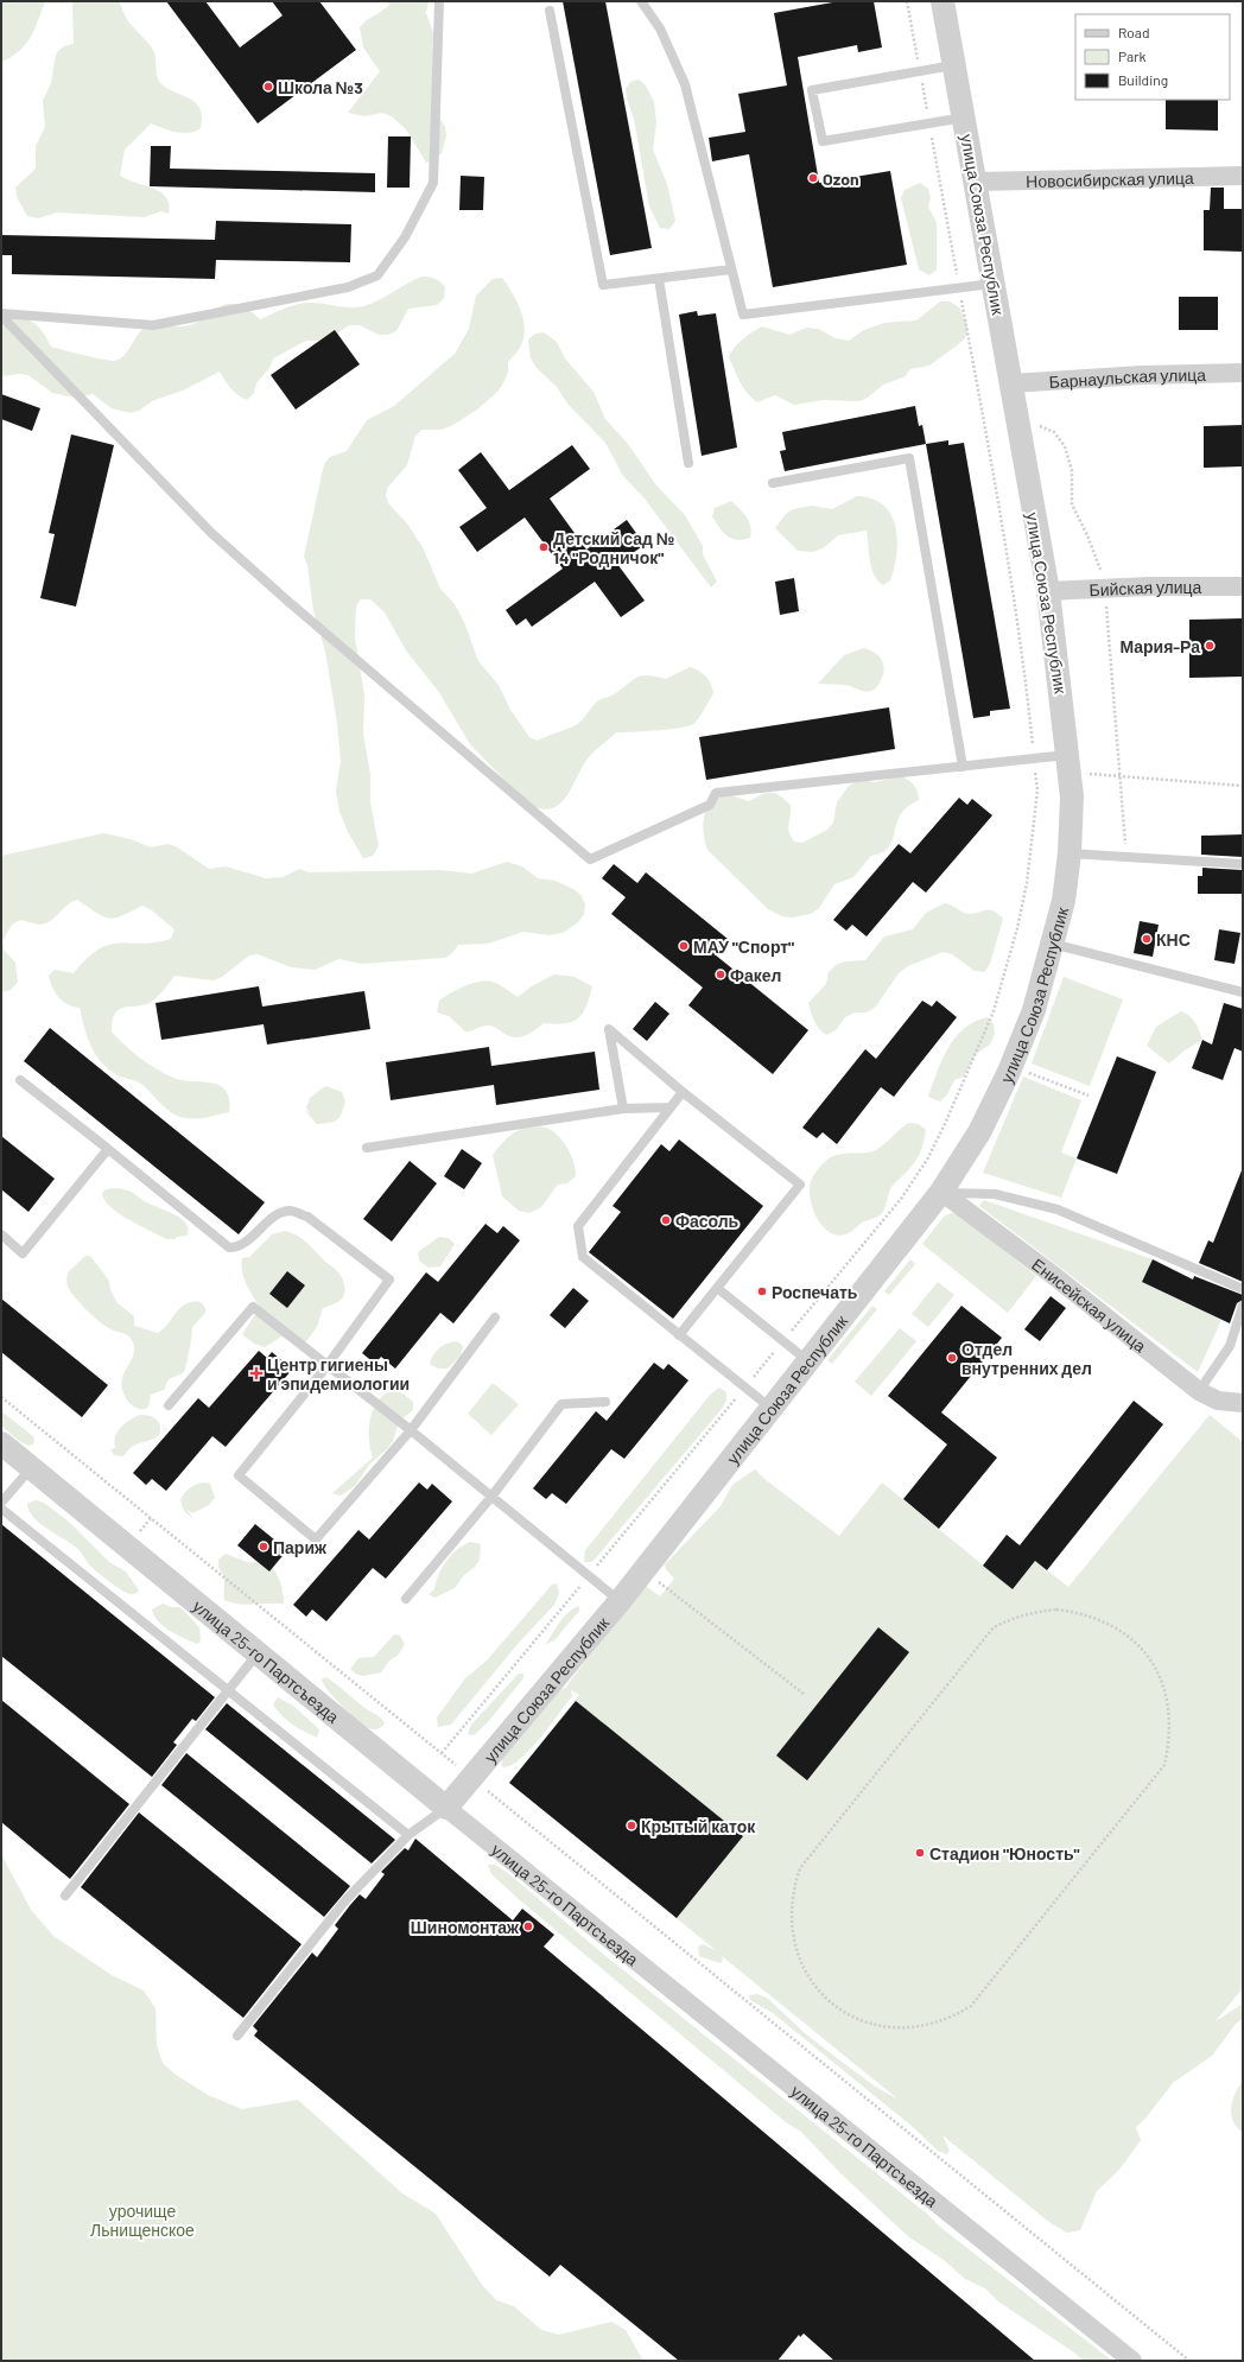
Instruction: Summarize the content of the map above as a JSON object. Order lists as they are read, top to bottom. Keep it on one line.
{"streets":{"street":["Новосибирская улица","улица Союза Республик","Барнаульская улица","Бийская улица","Енисейская улица","улица 25-го Партсъезда"]},"crossings":[["Новосибирская улица","улица Союза Республик"],["улица Союза Республик","Барнаульская улица"],["улица Союза Республик","Бийская улица"],["улица Союза Республик","Енисейская улица"],["улица Союза Республик","улица 25-го Партсъезда"]],"parks":["урочище Льнищенское"],"places":{"other":["Школа №3","Ozon","Детский сад № 14 \"Родничок\"","Мария-Ра","КНС","МАУ \"Спорт\"","Факел","Фасоль","Роспечать","Отдел внутренних дел","Париж","Крытый каток","Стадион \"Юность\"","Шиномонтаж"],"health":["Центр гигиены и эпидемиологии"]},"legend":["Road","Park","Building"]}
